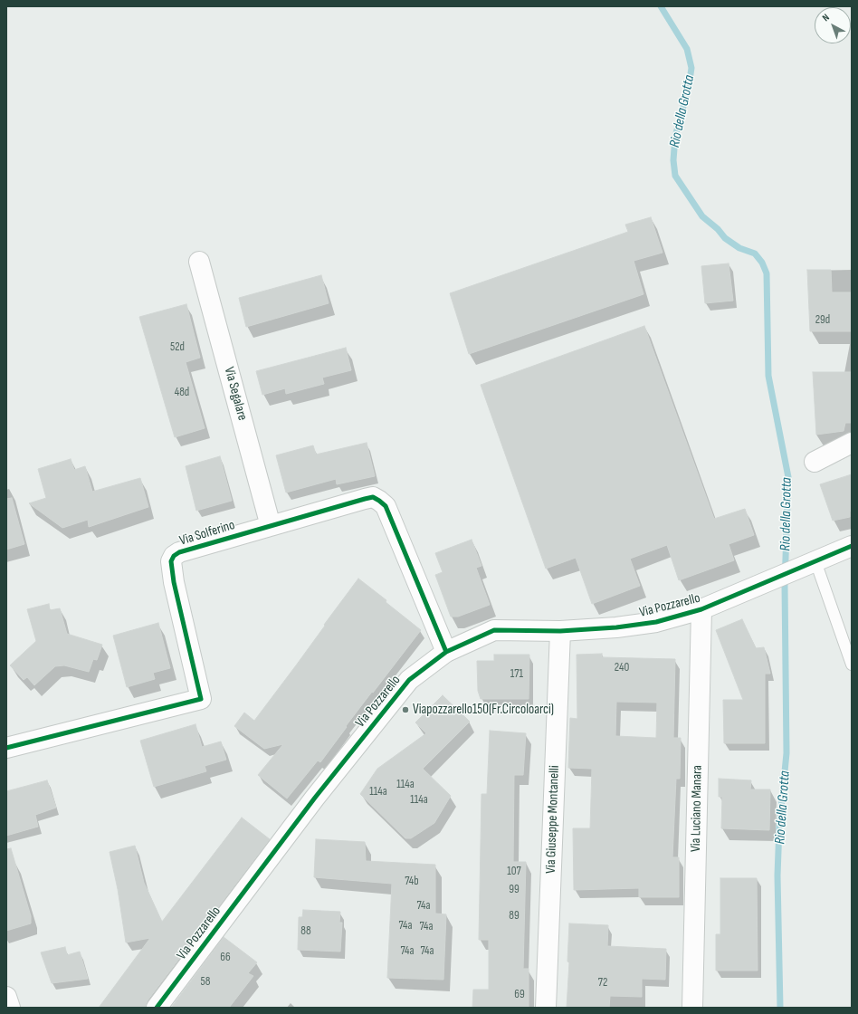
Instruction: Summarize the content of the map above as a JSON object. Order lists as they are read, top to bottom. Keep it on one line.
{"streets":{"street":["Via Segalare","Via Solferino","Via Pozzarello","Via Luciano Manara","Via Giuseppe Montanelli"]},"crossings":[["Via Segalare","Via Solferino"],["Via Solferino","Via Pozzarello"],["Via Pozzarello","Via Luciano Manara"],["Via Pozzarello","Via Giuseppe Montanelli"]],"water":["Rio della Grotta"],"places":["Viapozzarello150(Fr.Circoloarci)"],"house_numbers":["29d","52d","48d","240","171","114a","114a","114a","107","74b","99","74a","89","74a","74a","88","74a","74a","66","58","72","69"],"north":"top left"}
